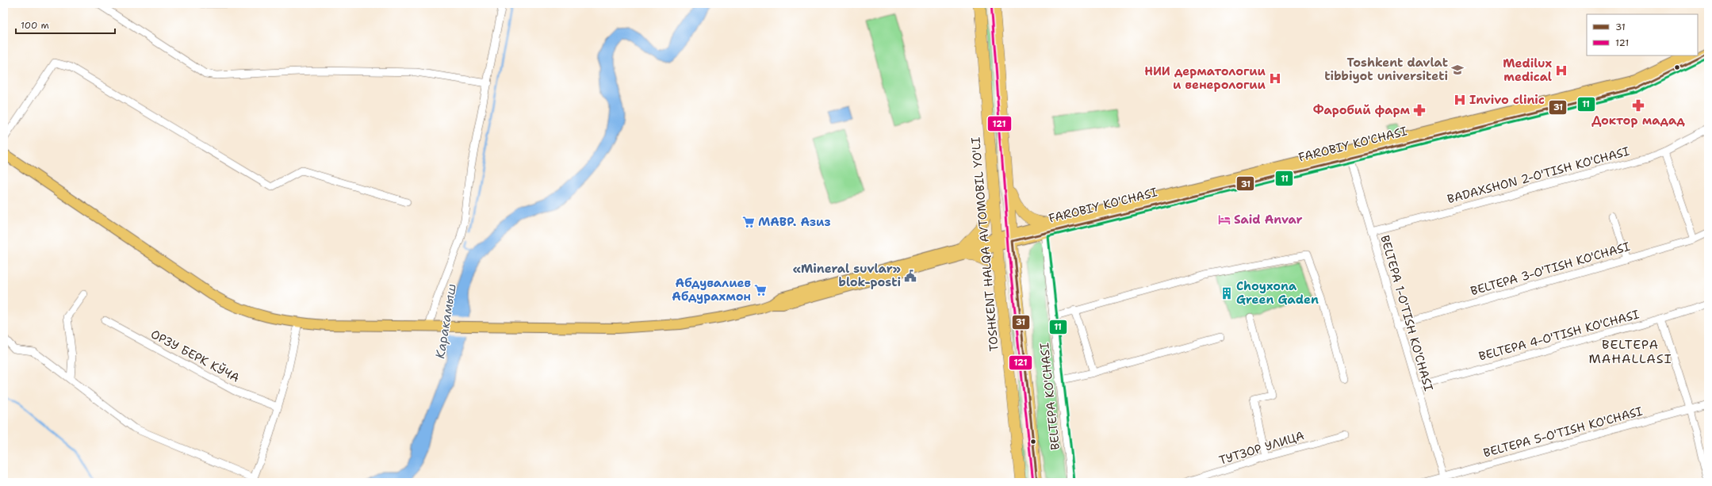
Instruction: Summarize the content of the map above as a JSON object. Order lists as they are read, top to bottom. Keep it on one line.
{"streets":{"highway":["TOSHKENT HALQA AVTOMOBIL YO'LI"],"main road":["FAROBIY KO'CHASI"],"street":["BADAXSHON 2-O'TISH KO'CHASI","BELTEPA 3-O'TISH KO'CHASI","BELTEPA 1-O'TISH KO'CHASI","BELTEPA 4-O'TISH KO'CHASI","ОРЗУ БЕРК КЎЧА","BELTEPA KO'CHASI","BELTEPA 5-O'TISH KO'CHASI","ТУТЗОР УЛИЦА"]},"crossings":[["FAROBIY KO'CHASI","TOSHKENT HALQA AVTOMOBIL YO'LI"],["FAROBIY KO'CHASI","BELTEPA 1-O'TISH KO'CHASI"],["FAROBIY KO'CHASI","BELTEPA KO'CHASI"],["BADAXSHON 2-O'TISH KO'CHASI","BELTEPA 1-O'TISH KO'CHASI"],["BELTEPA 3-O'TISH KO'CHASI","BELTEPA 1-O'TISH KO'CHASI"],["BELTEPA 1-O'TISH KO'CHASI","BELTEPA 4-O'TISH KO'CHASI"],["BELTEPA 1-O'TISH KO'CHASI","BELTEPA 5-O'TISH KO'CHASI"]],"districts":["BELTEPA MAHALLASI"],"water":["Каракамыш"],"places":{"school or university":["Toshkent davlat tibbiyot universiteti"],"hospital":["Medilux medical","НИИ дерматологии и венерологии","Invivo clinic"],"pharmacy":["Доктор мадад","Фаробий фарм"],"hotel":["Said Anvar"],"supermarket":["МАВР. Азиз","Абдувалиев Абдурахмон"],"public building":["«Mineral suvlar» blok-posti"],"building":["Choyxona Green Gaden"]},"lines":["transit line 121","transit line 31","transit line 11"],"legend":["31","121"],"scale_bar":"100 m"}
